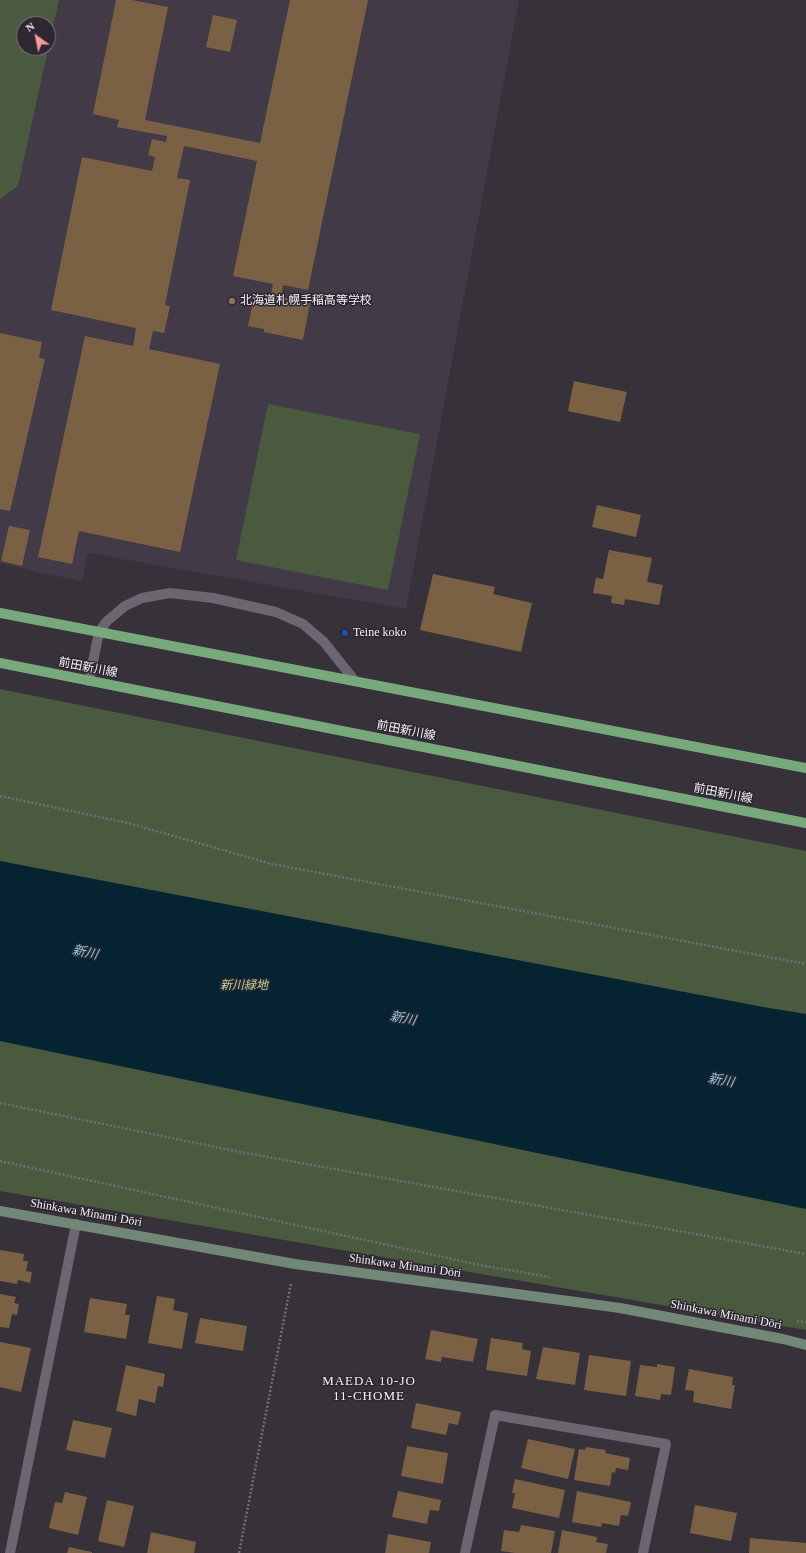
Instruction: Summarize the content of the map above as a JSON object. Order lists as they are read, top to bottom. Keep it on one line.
{"streets":{"main road":["前田新川線"],"street":["Shinkawa Minami Dōri"]},"districts":["MAEDA 10-JO 11-CHOME"],"water":["新川"],"parks":["新川緑地"],"places":["北海道札幌手稲高等学校","Teine koko"],"north":"top left"}
